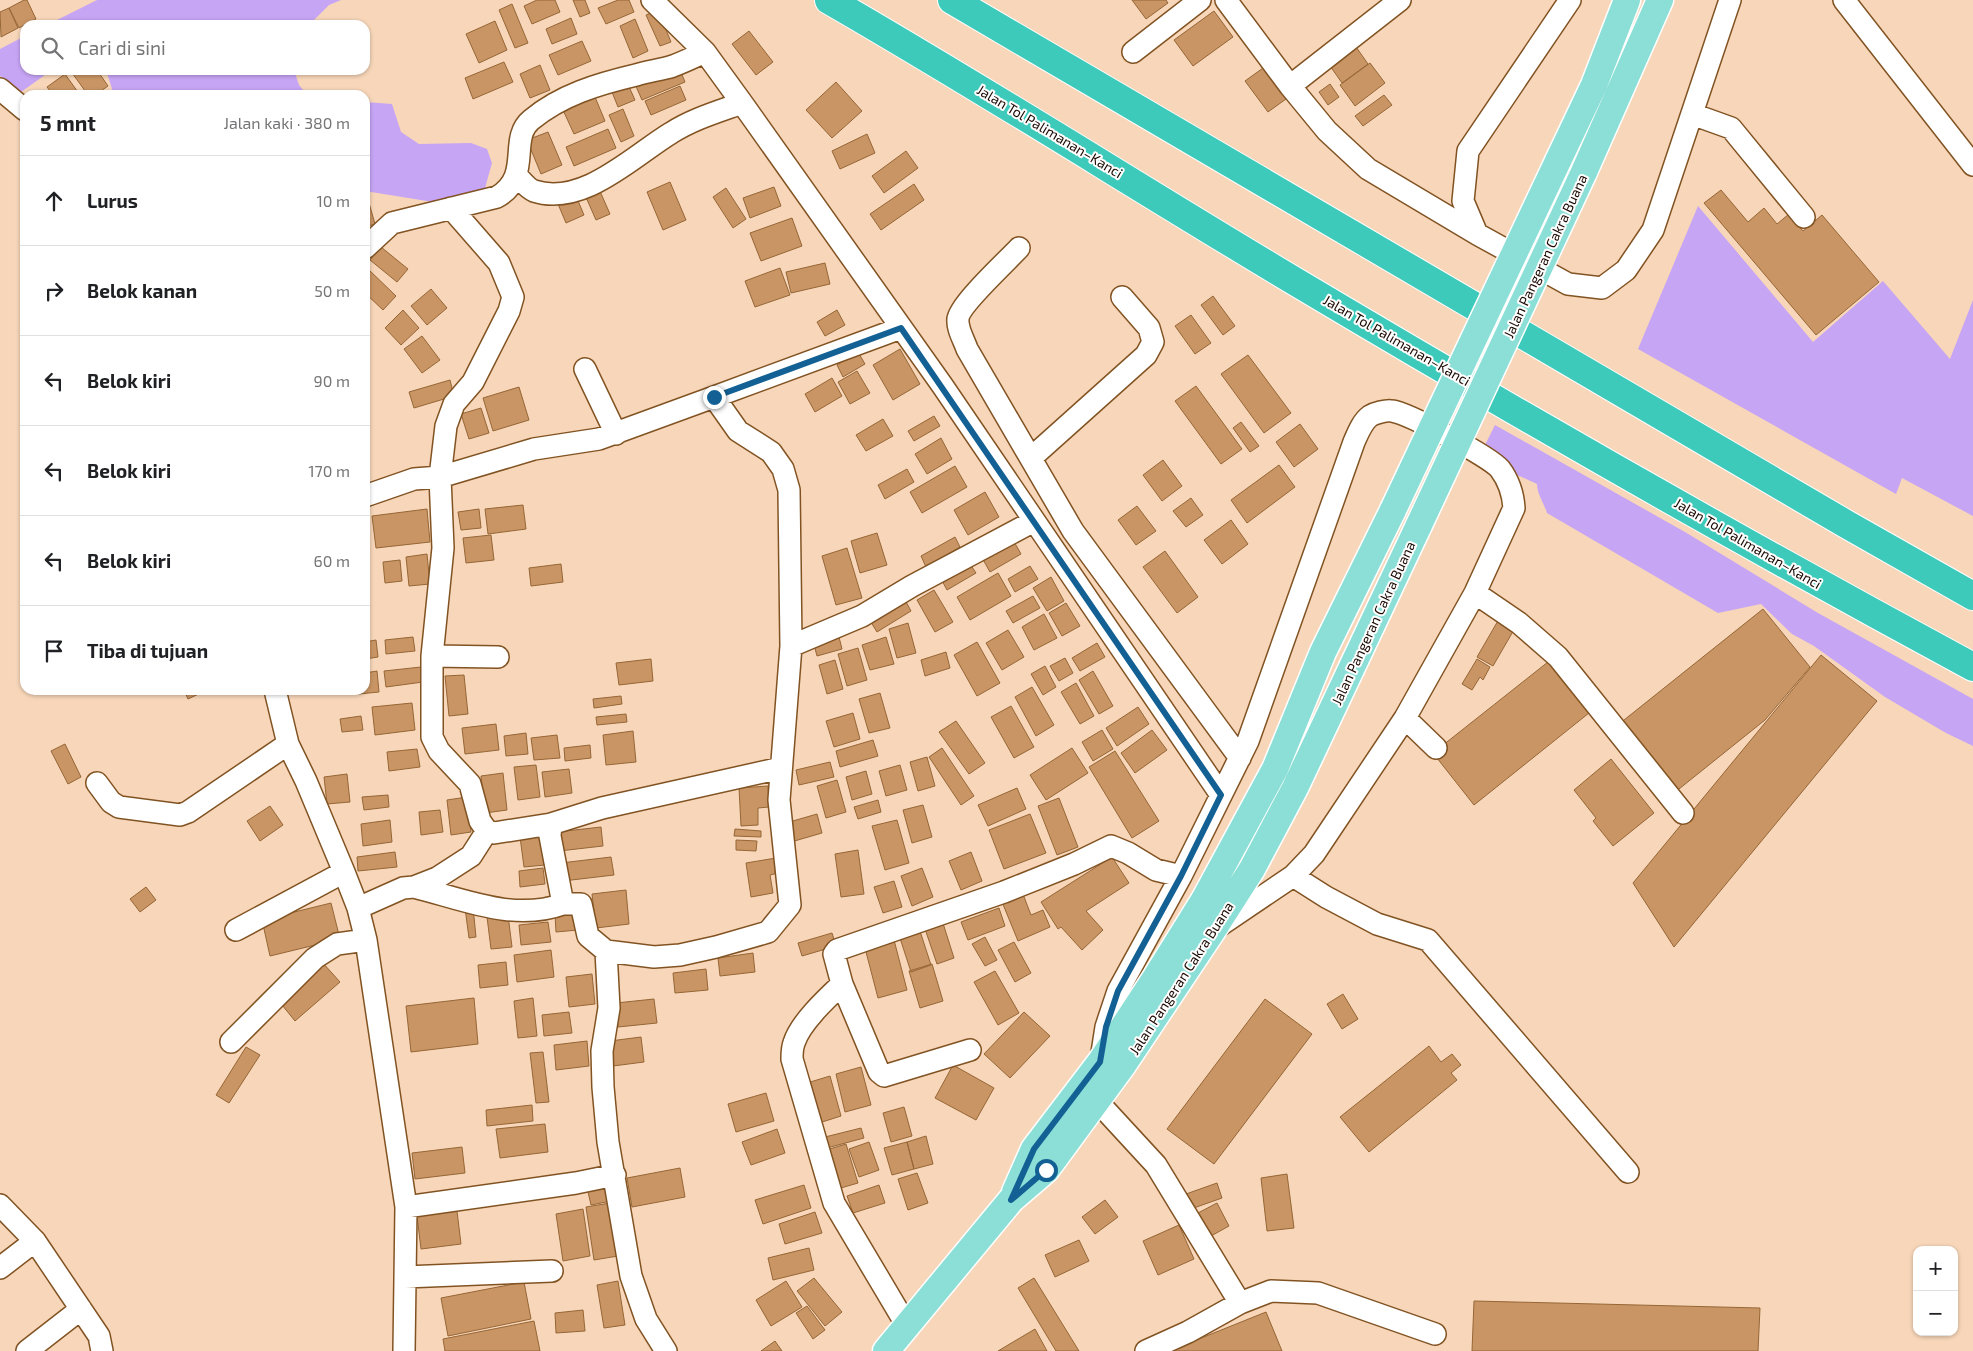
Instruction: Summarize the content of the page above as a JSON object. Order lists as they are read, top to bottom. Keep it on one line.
{"streets":{"highway":["Jalan Tol Palimanan–Kanci"],"main road":["Jalan Pangeran Cakra Buana"]},"page":{"search":"Cari di sini","heading":["5 mnt","Jalan kaki · 380 m"],"list":[["Lurus","10 m"],["Belok kanan","50 m"],["Belok kiri","90 m"],["Belok kiri","170 m"],["Belok kiri","60 m"],"Tiba di tujuan"],"map_buttons":["+","−"]}}
